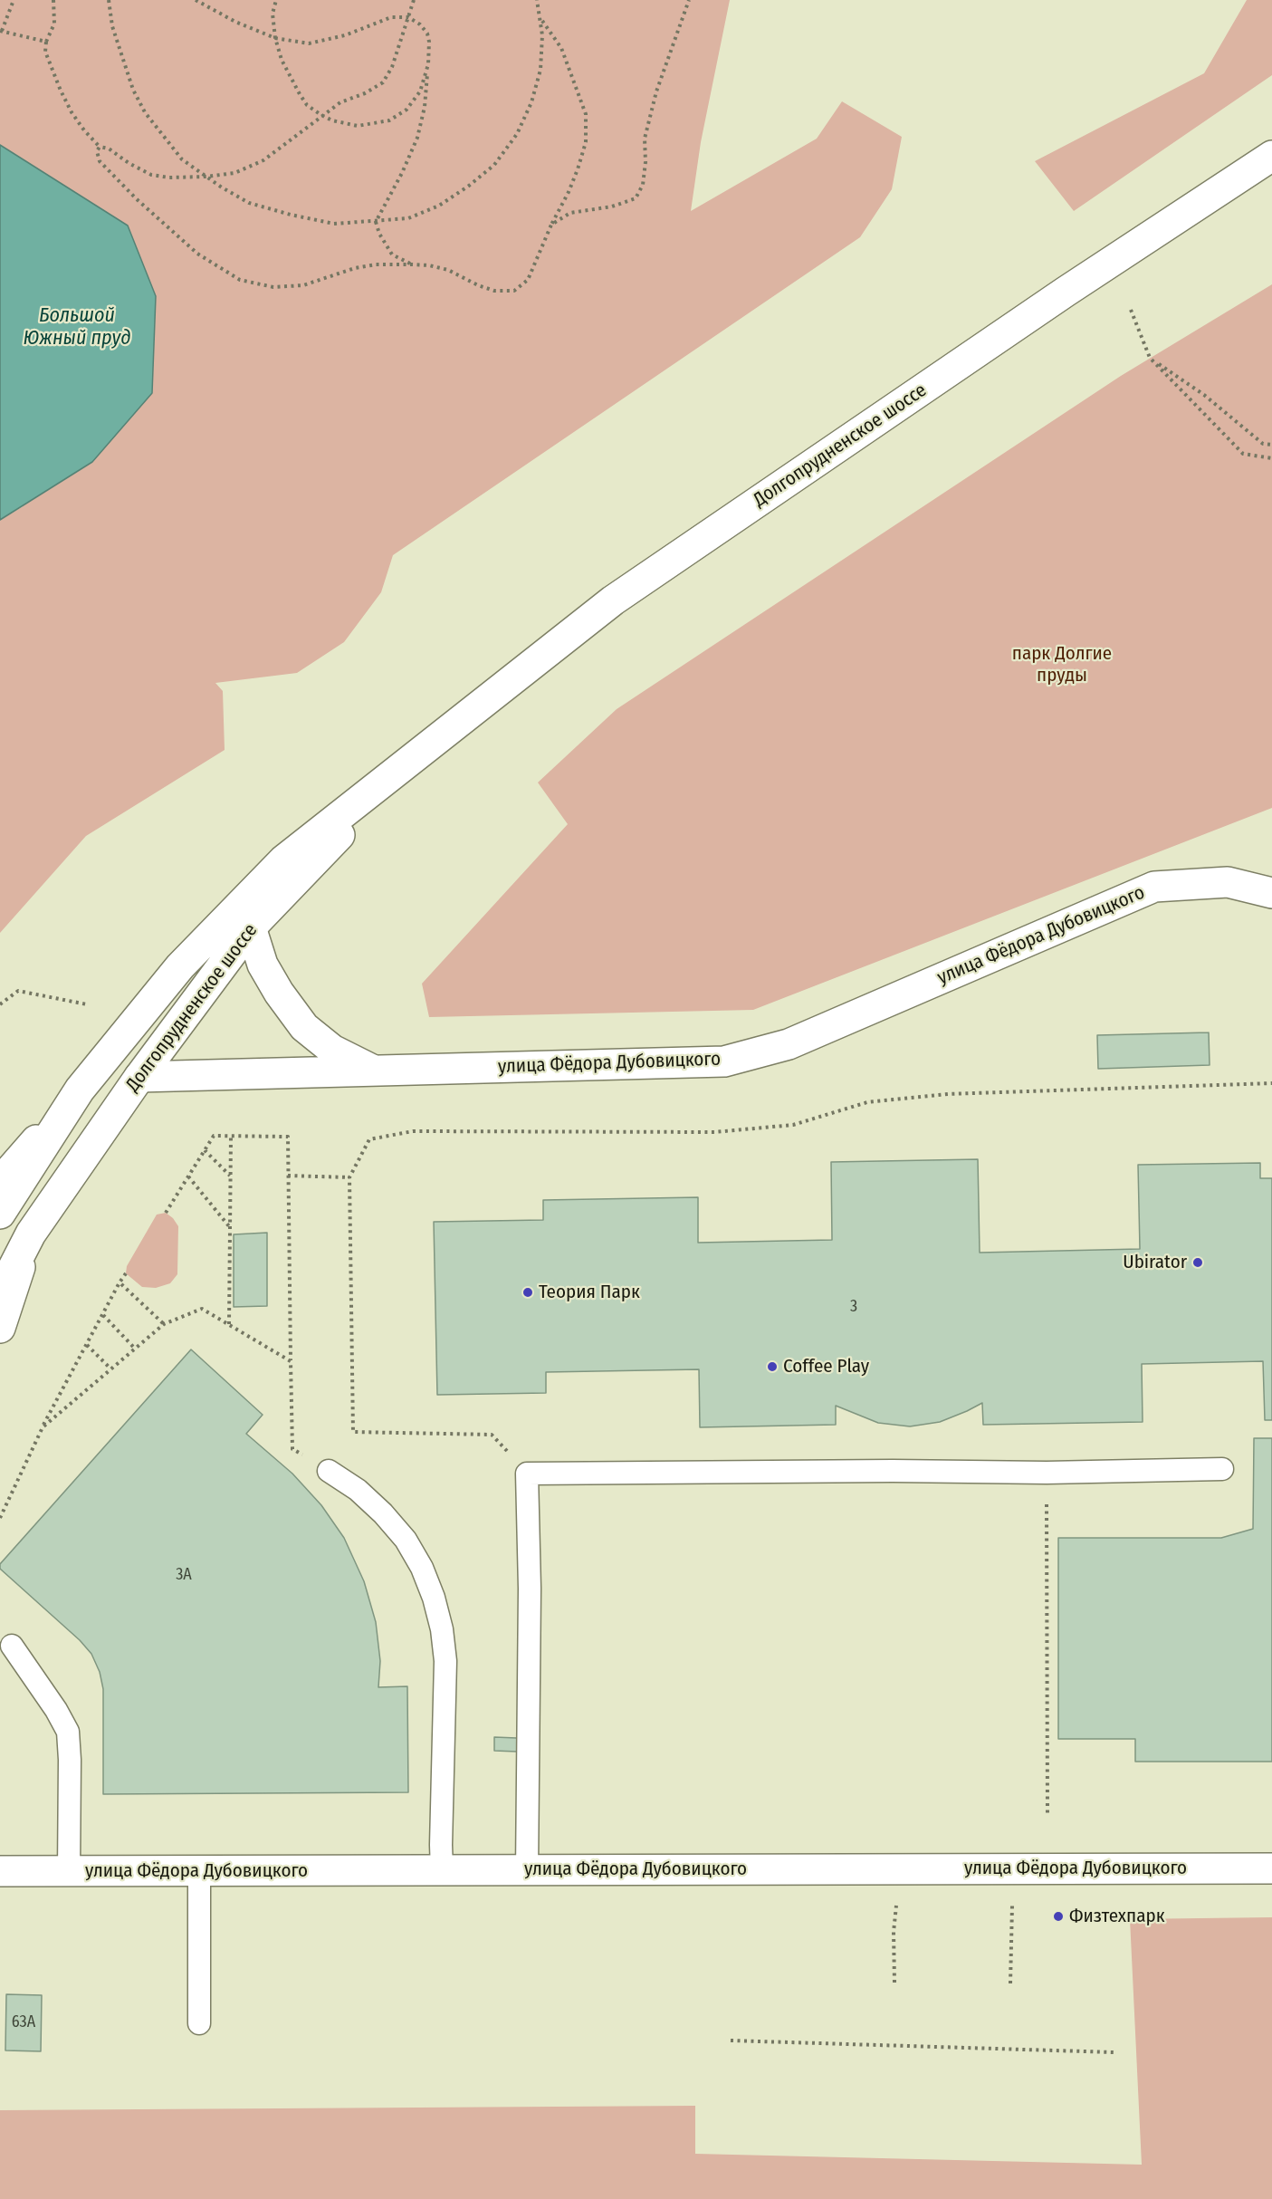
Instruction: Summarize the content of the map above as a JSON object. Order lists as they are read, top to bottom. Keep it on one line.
{"streets":{"street":["Долгопрудненское шоссе","улица Фёдора Дубовицкого"]},"crossings":[["Долгопрудненское шоссе","улица Фёдора Дубовицкого"]],"water":["Большой Южный пруд"],"parks":["парк Долгие пруды"],"places":["Ubirator","Теория Парк","Coffee Play","Физтехпарк"],"house_numbers":["3","3А","63А"]}
